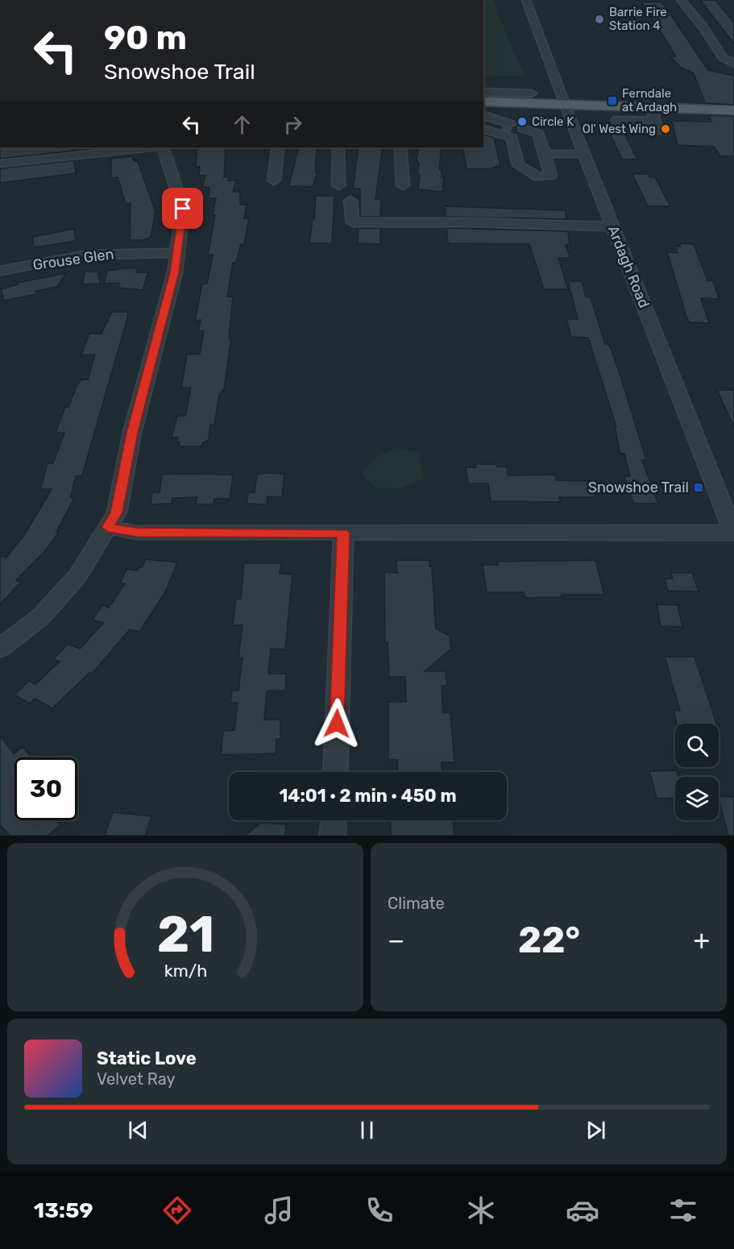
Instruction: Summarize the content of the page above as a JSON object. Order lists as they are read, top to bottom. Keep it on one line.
{"streets":{"street":["Grouse Glen","Ardagh Road"]},"places":{"other":["Barrie Fire Station 4","Circle K","Ol' West Wing"],"transit":["Ferndale at Ardagh","Snowshoe Trail"]},"page":{"turn":["90 m","Snowshoe Trail"],"limit":"30","trip":"14:01 · 2 min · 450 m","tile":"Climate","heat":["−","22°","+"],"song":["Static Love","Velvet Ray"],"tabs":"13:59","gauge":["21","km/h"]}}
